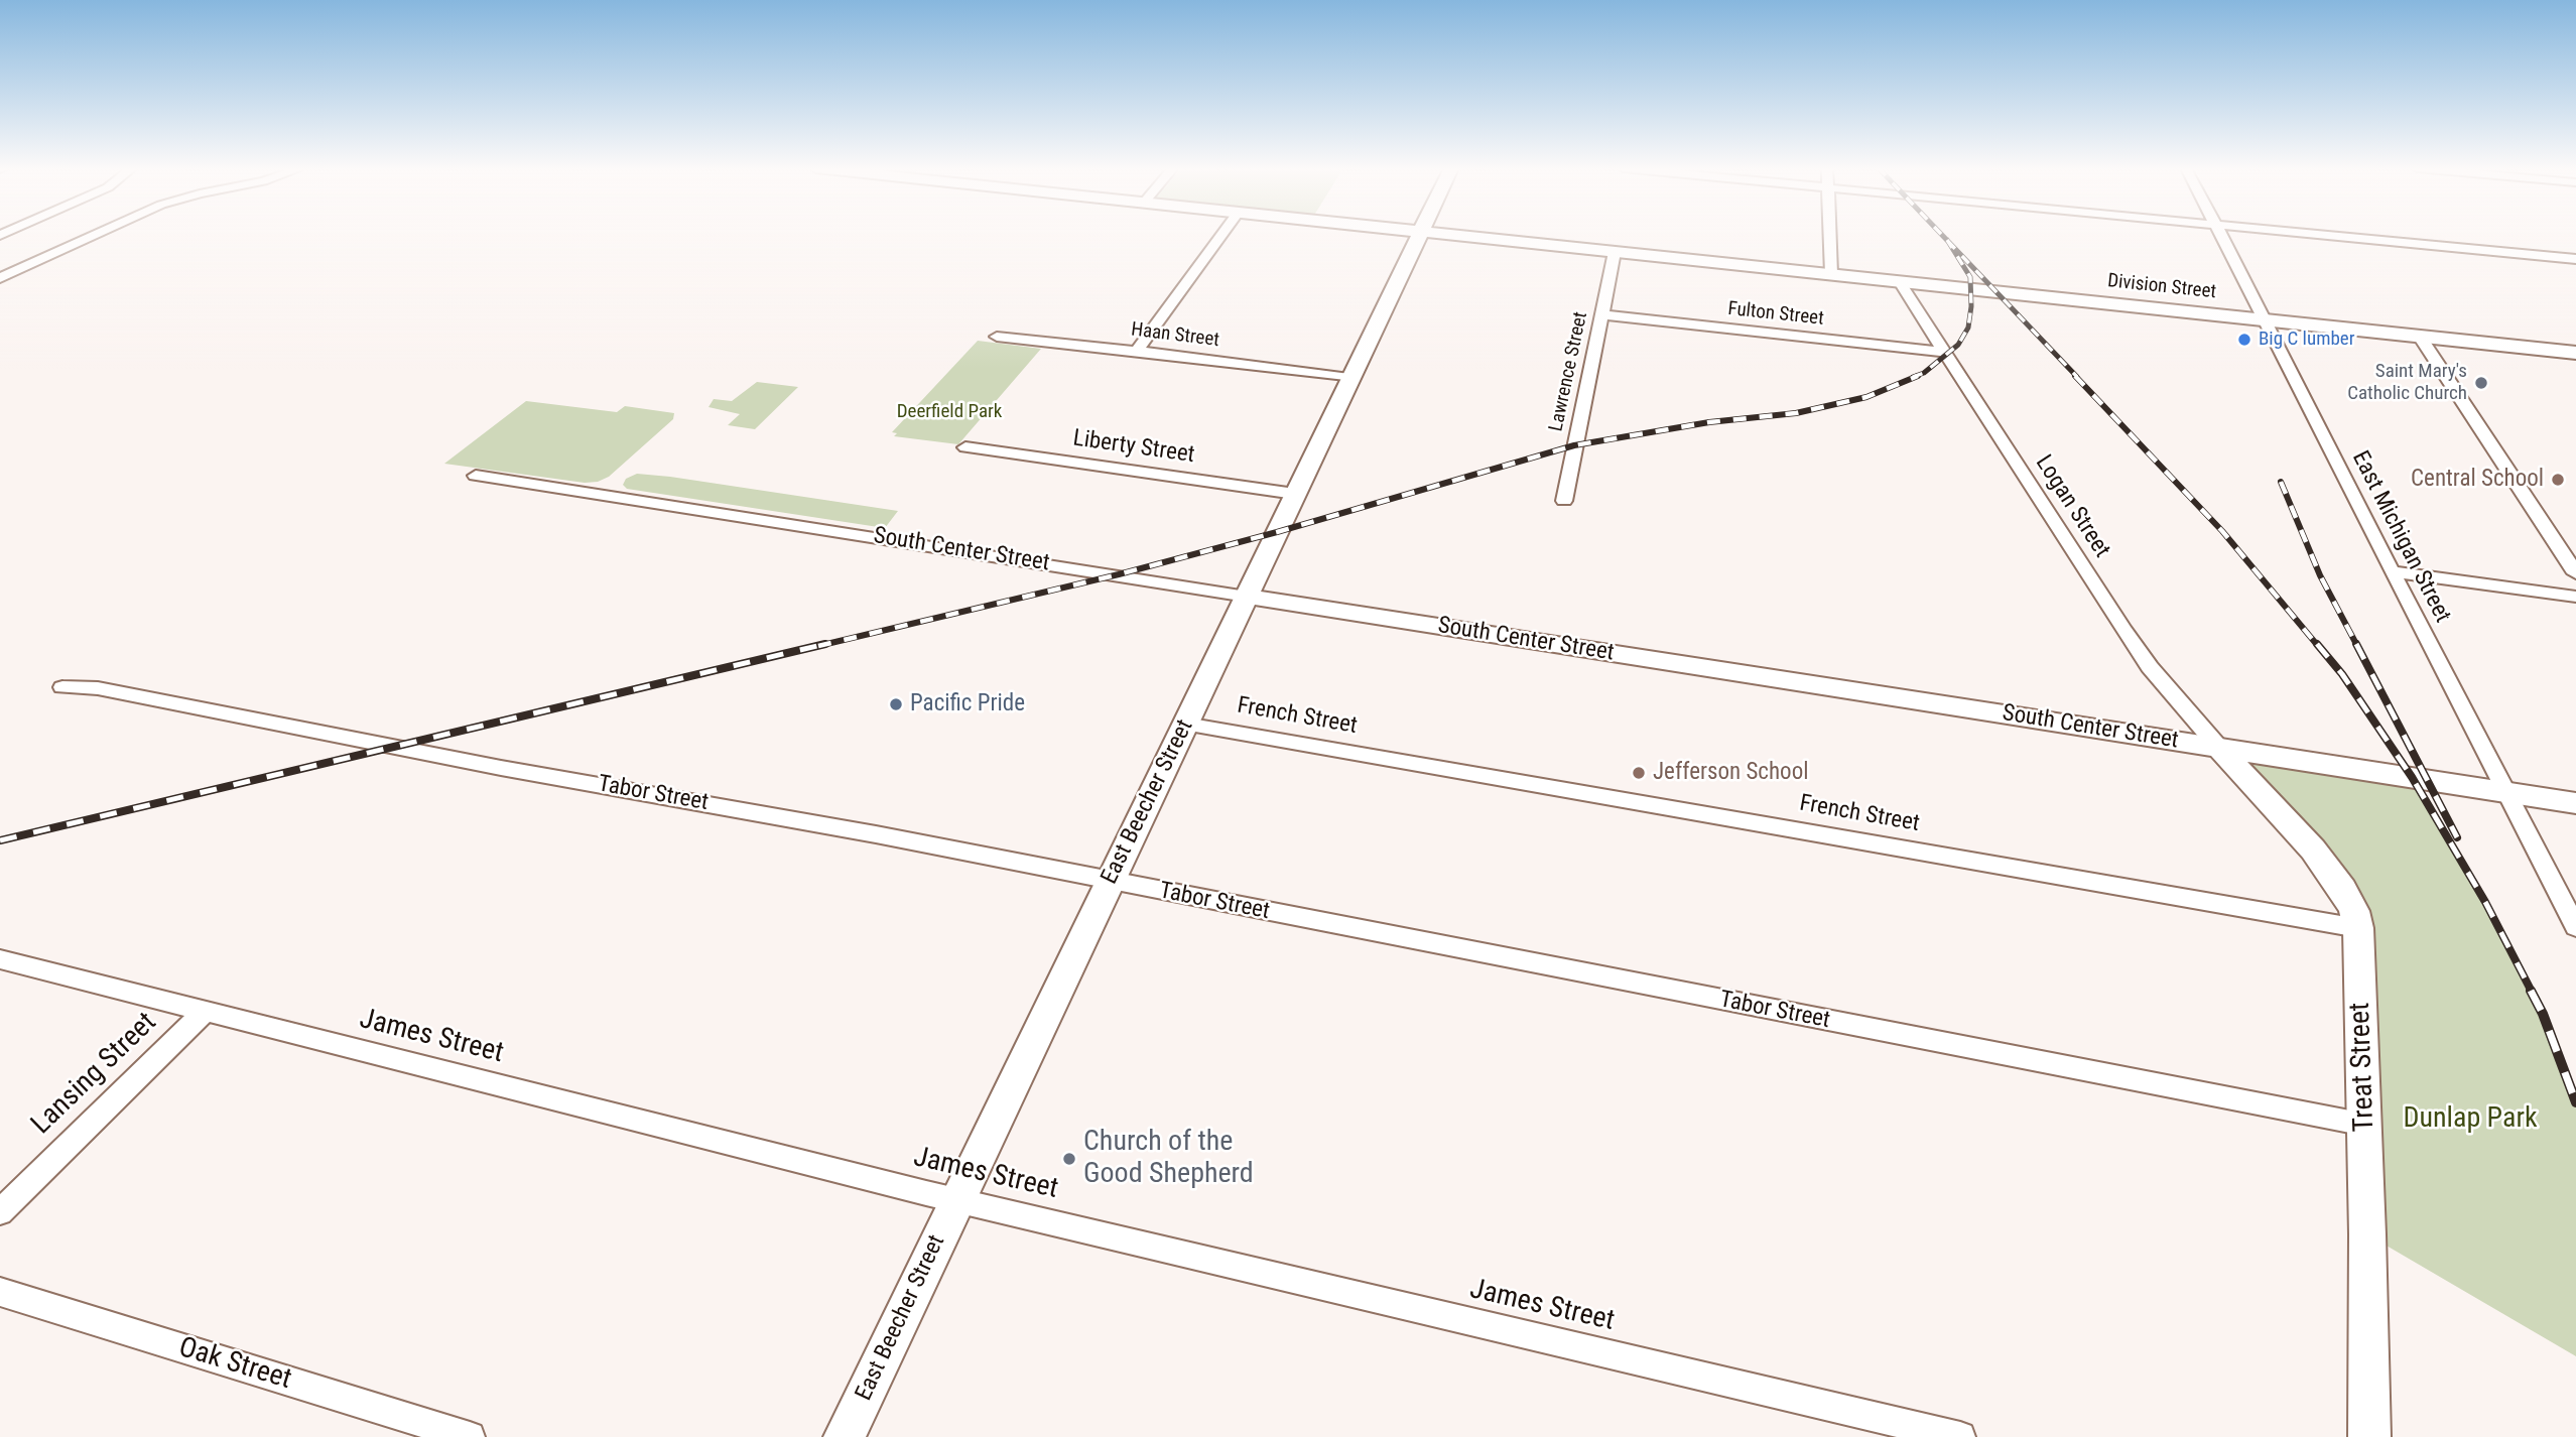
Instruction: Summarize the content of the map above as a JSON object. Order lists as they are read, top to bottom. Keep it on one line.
{"streets":{"street":["Division Street","Fulton Street","Haan Street","Lawrence Street","Liberty Street","Logan Street","East Michigan Street","South Center Street","French Street","Tabor Street","East Beecher Street","James Street","Treat Street","Lansing Street","Oak Street"]},"crossings":[["Division Street","Lawrence Street"],["Division Street","Logan Street"],["Division Street","East Michigan Street"],["Fulton Street","Lawrence Street"],["Fulton Street","Logan Street"],["Haan Street","East Beecher Street"],["Liberty Street","East Beecher Street"],["Logan Street","South Center Street"],["Logan Street","Treat Street"],["East Michigan Street","South Center Street"],["South Center Street","East Beecher Street"],["South Center Street","Treat Street"],["French Street","East Beecher Street"],["French Street","Treat Street"],["Tabor Street","East Beecher Street"],["Tabor Street","Treat Street"],["East Beecher Street","James Street"],["James Street","Lansing Street"]],"parks":["Deerfield Park","Dunlap Park"],"places":["Big C lumber","Saint Mary's Catholic Church","Central School","Pacific Pride","Jefferson School","Church of the Good Shepherd"]}
